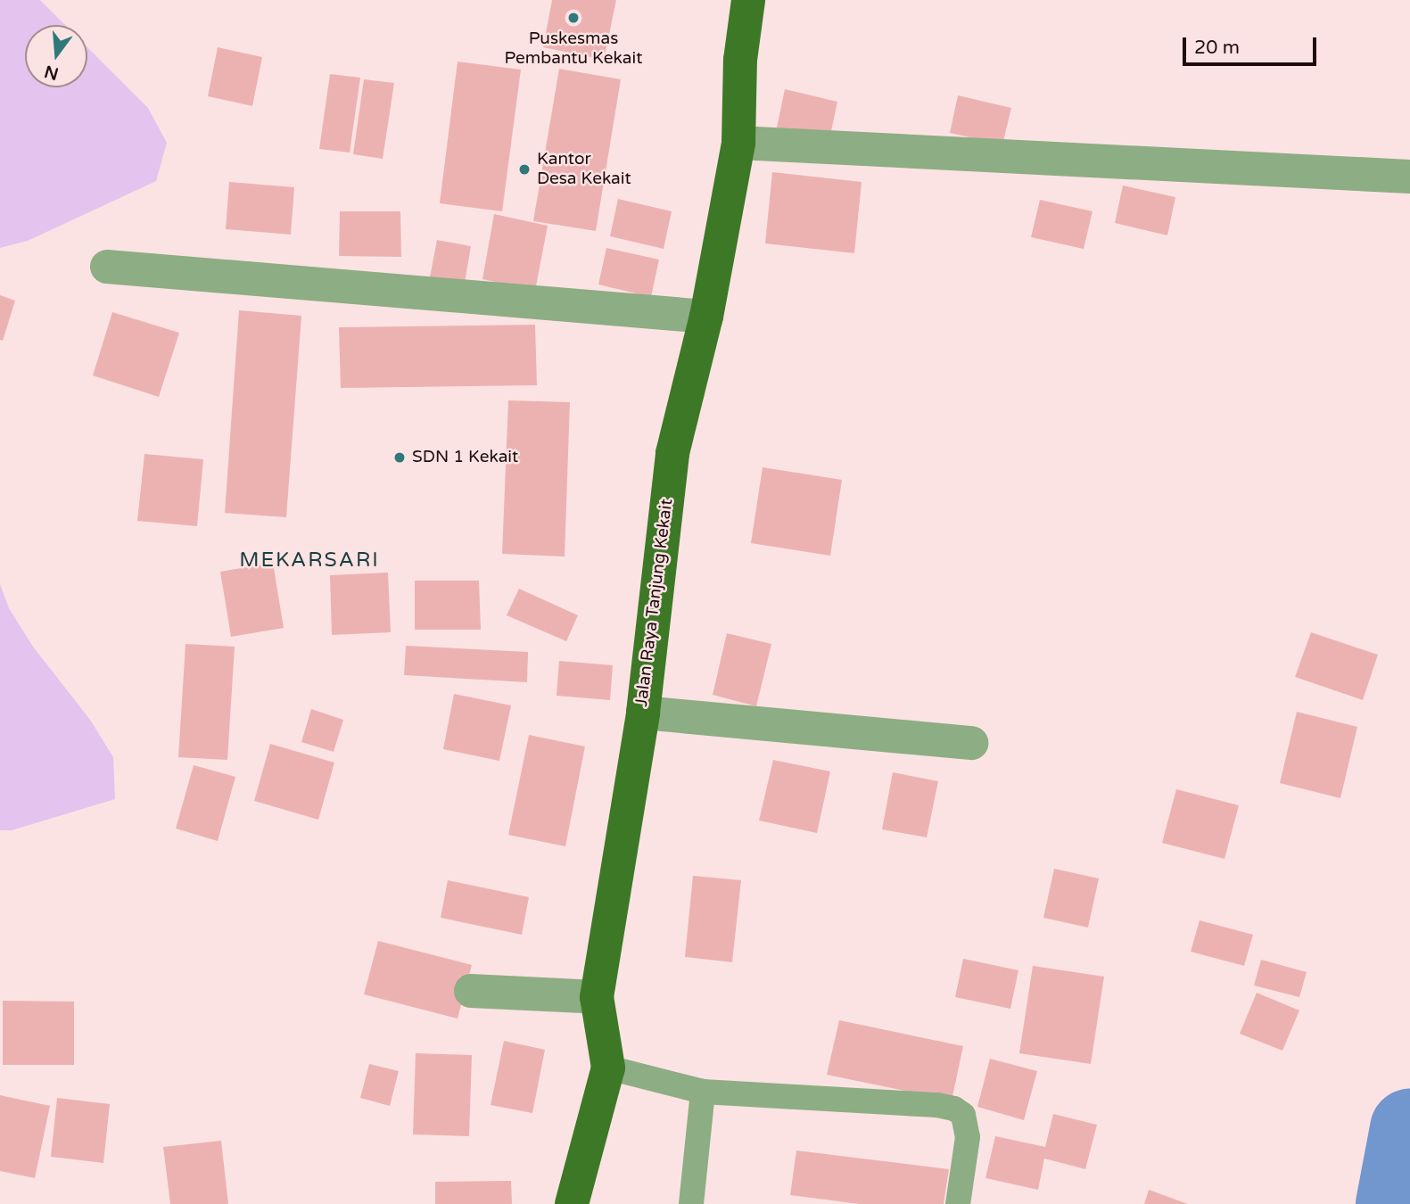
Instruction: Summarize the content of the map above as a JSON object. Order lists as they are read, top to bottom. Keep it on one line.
{"streets":{"main road":["Jalan Raya Tanjung Kekait"]},"districts":["MEKARSARI"],"places":["Puskesmas Pembantu Kekait","Kantor Desa Kekait","SDN 1 Kekait"],"scale_bar":"20 m","north":"bottom"}
